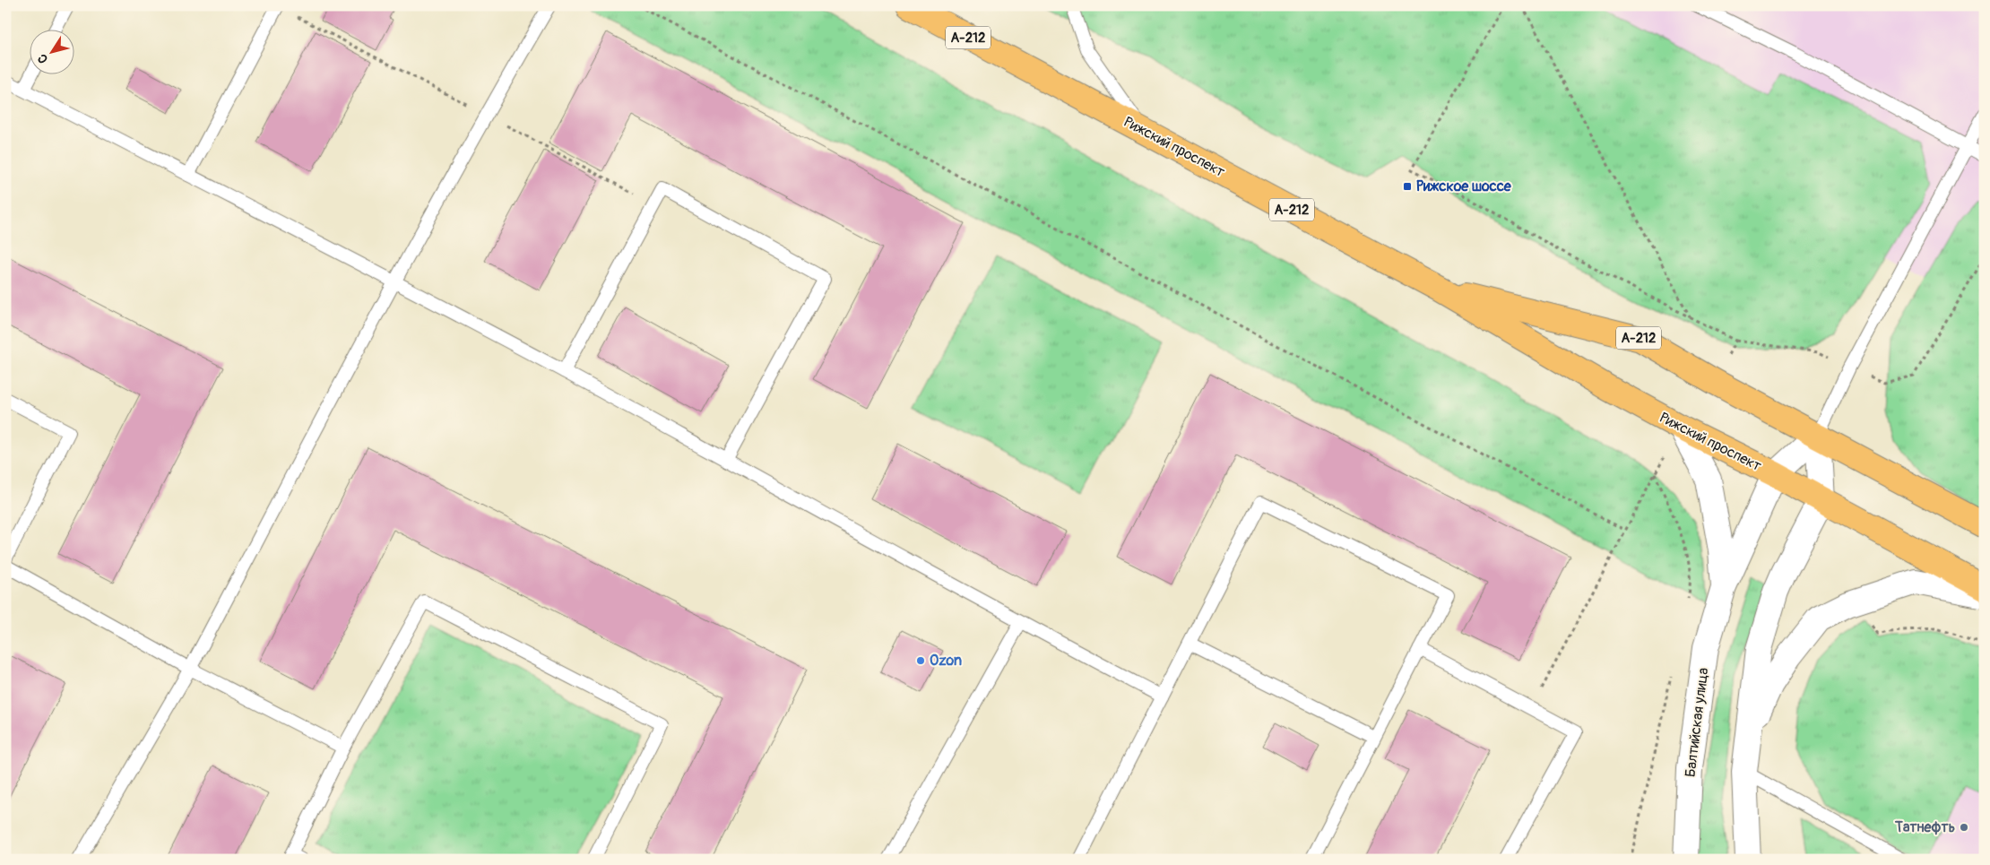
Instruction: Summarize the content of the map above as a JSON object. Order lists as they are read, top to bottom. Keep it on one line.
{"streets":{"highway":["А-212","Рижский проспект"],"street":["Балтийская улица"]},"crossings":[["Рижский проспект","Балтийская улица"]],"places":{"transit":["Рижское шоссе"],"other":["Ozon","Татнефть"]},"north":"bottom left"}
